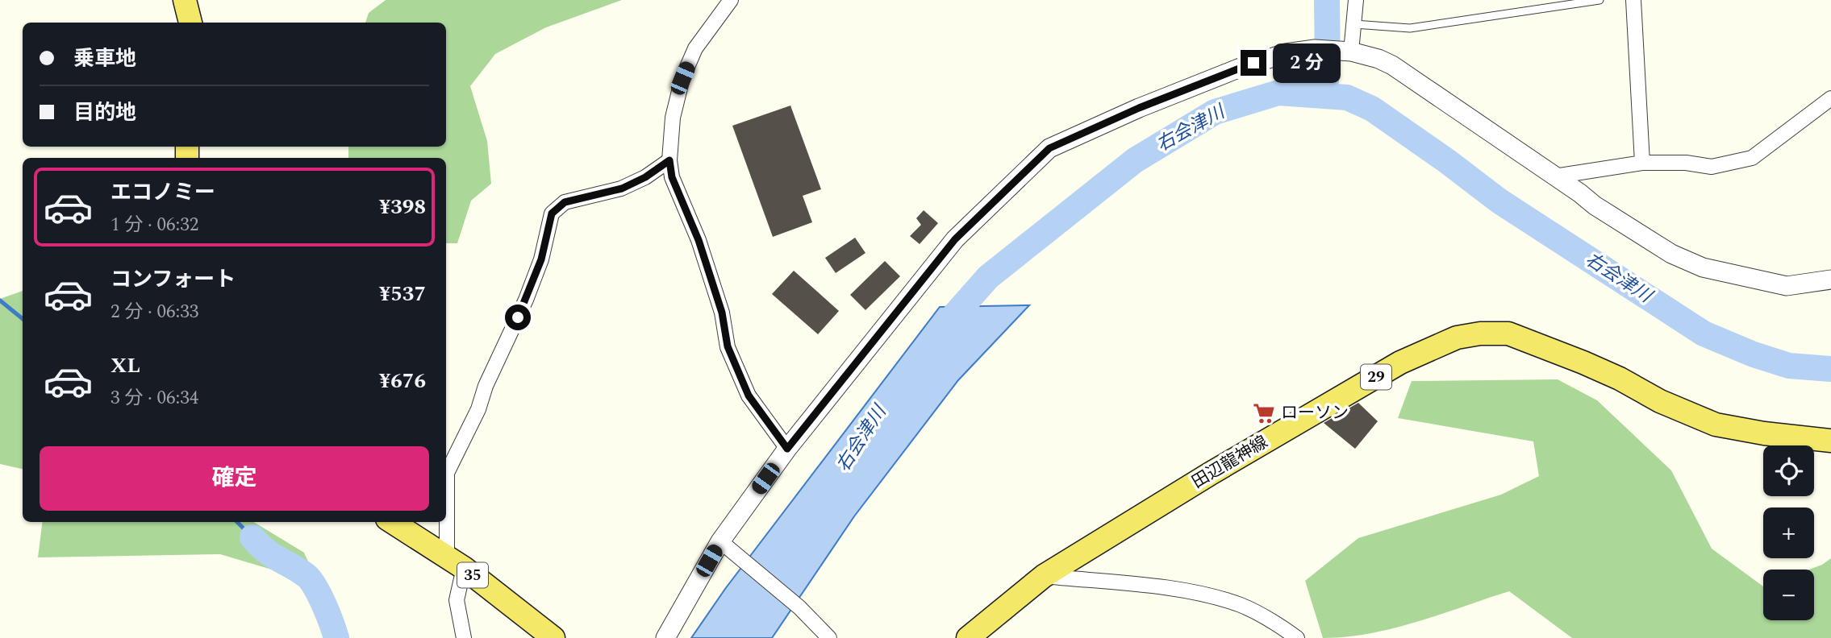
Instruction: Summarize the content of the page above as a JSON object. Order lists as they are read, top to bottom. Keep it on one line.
{"streets":{"main road":["29","田辺龍神線","35"]},"water":["右会津川"],"places":{"supermarket":["ローソン"]},"page":{"banner":["乗車地","目的地"],"bubble":"2 分","list":[{"name":"エコノミー","note":"1 分 · 06:32","value":"¥398"},{"name":"コンフォート","note":"2 分 · 06:33","value":"¥537"},{"name":"XL","note":"3 分 · 06:34","value":"¥676"}],"buttons":"確定","map_buttons":["+","−"]}}
